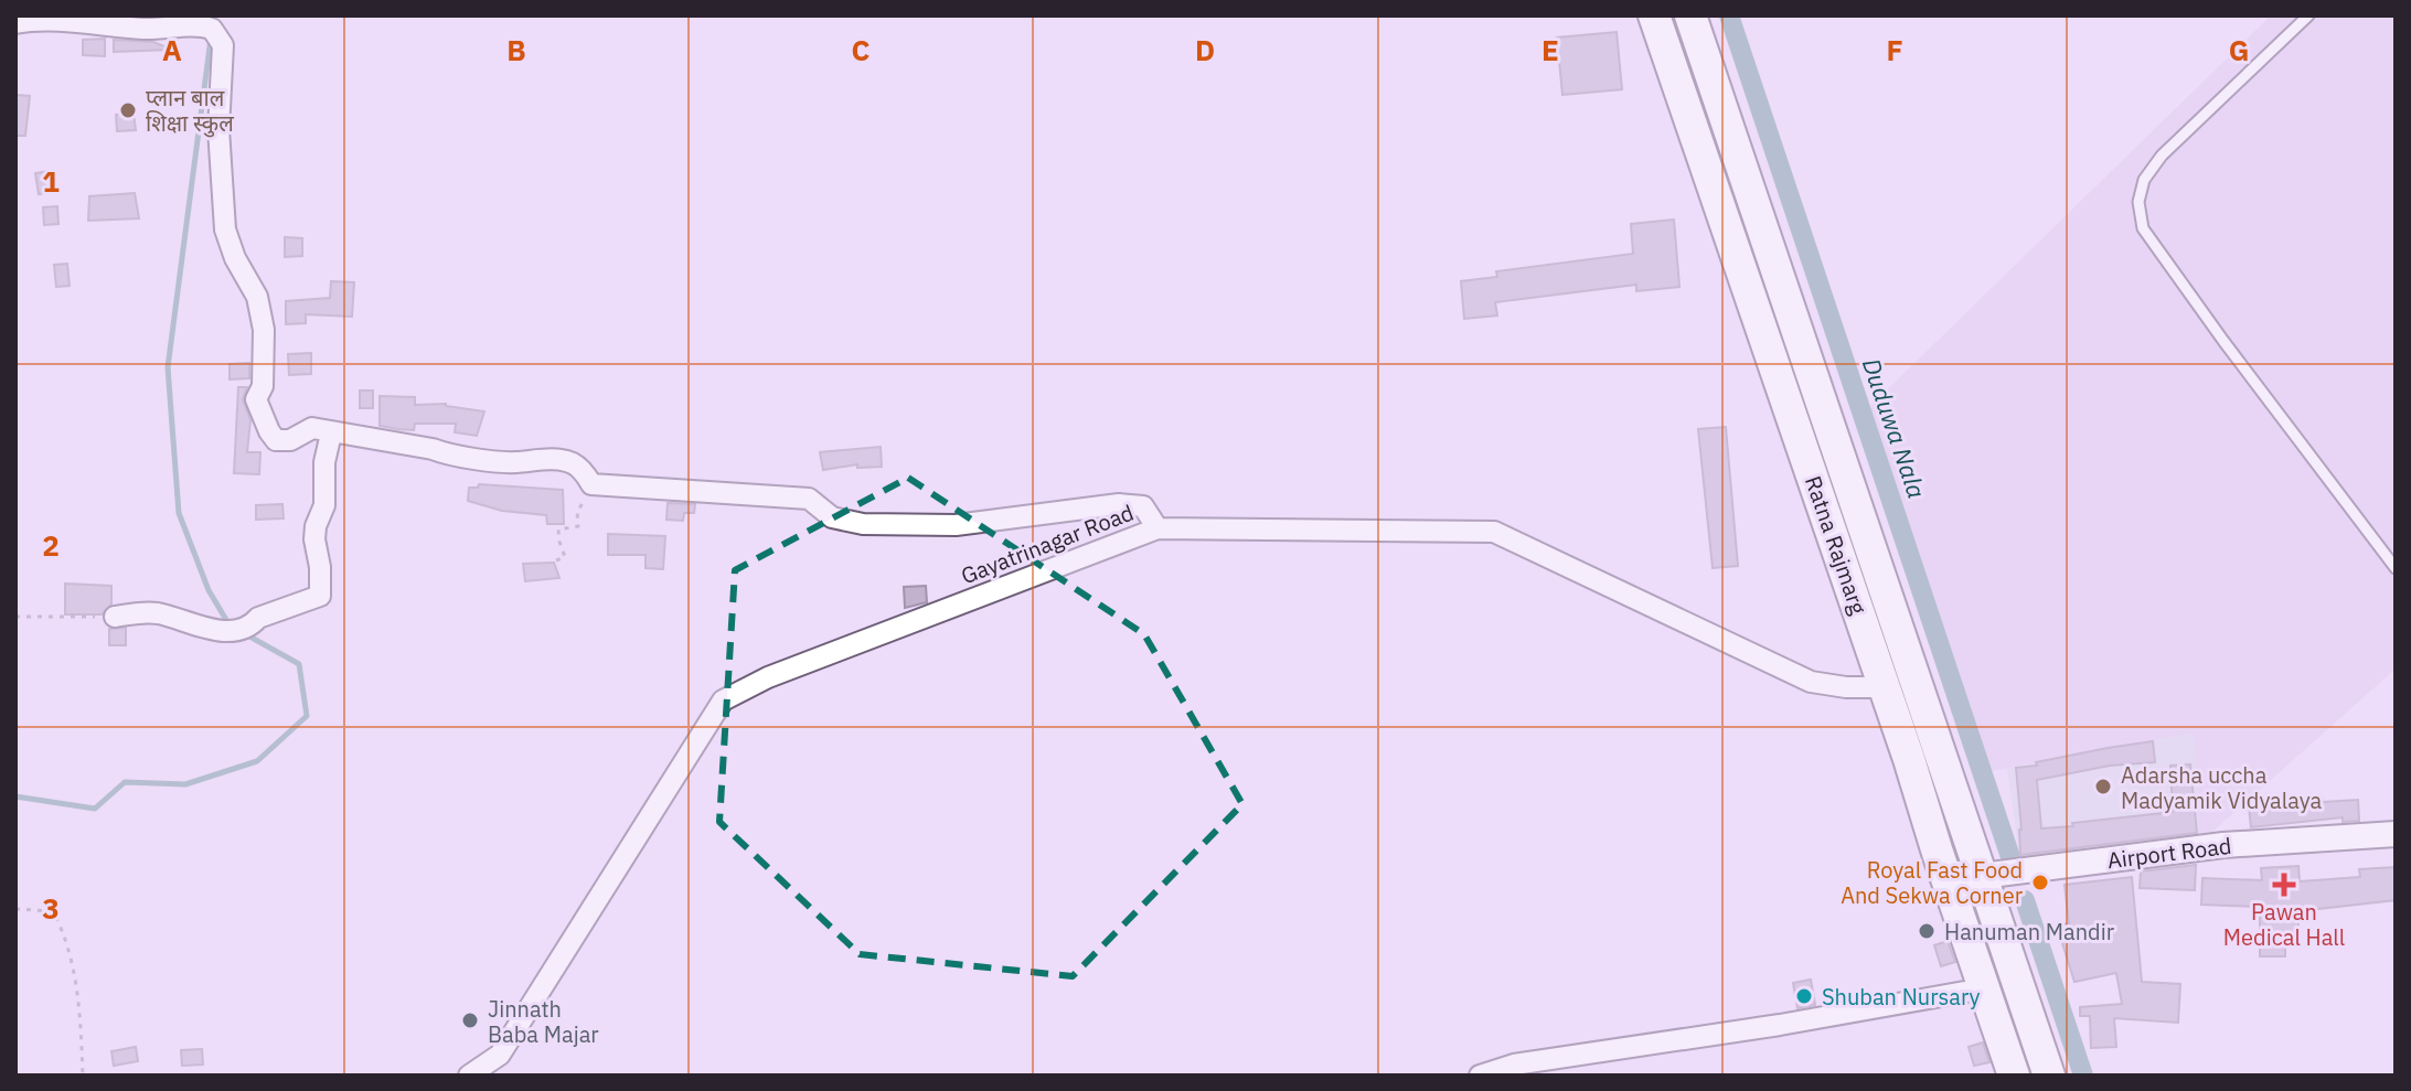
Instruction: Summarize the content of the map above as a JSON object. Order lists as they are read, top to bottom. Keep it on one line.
{"streets":{"highway":["Ratna Rajmarg"],"street":["Gayatrinagar Road","Airport Road"]},"crossings":[["Gayatrinagar Road","Ratna Rajmarg"],["Ratna Rajmarg","Airport Road"]],"water":["Duduwa Nala"],"places":{"other":["प्लान बाल शिक्षा स्कुल","Adarsha uccha Madyamik Vidyalaya","Royal Fast Food And Sekwa Corner","Hanuman Mandir","Shuban Nursary","Jinnath Baba Majar"],"health":["Pawan Medical Hall"]},"grid":{"columns":["A","B","C","D","E","F","G"],"rows":["1","2","3"]}}
